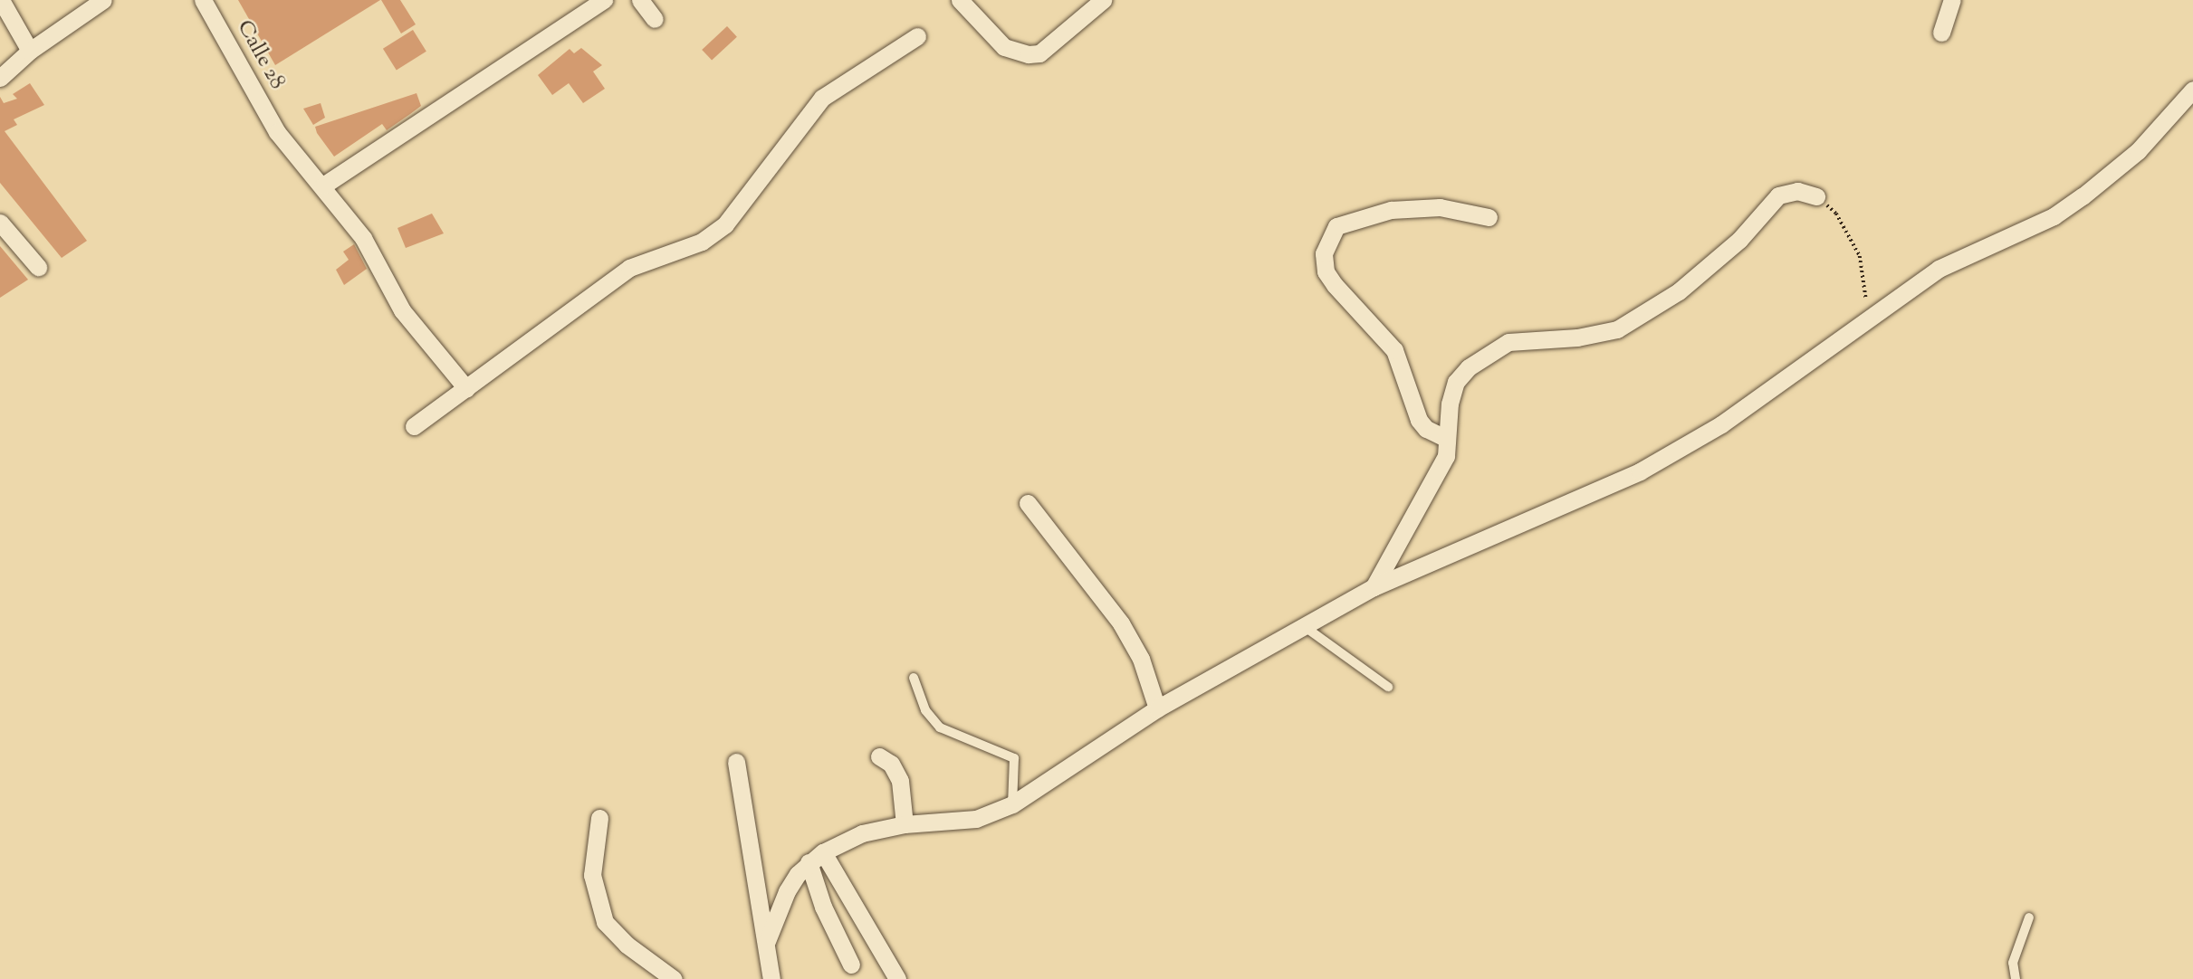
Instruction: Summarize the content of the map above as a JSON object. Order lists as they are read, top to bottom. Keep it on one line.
{"streets":{"street":["Calle 28"]}}
